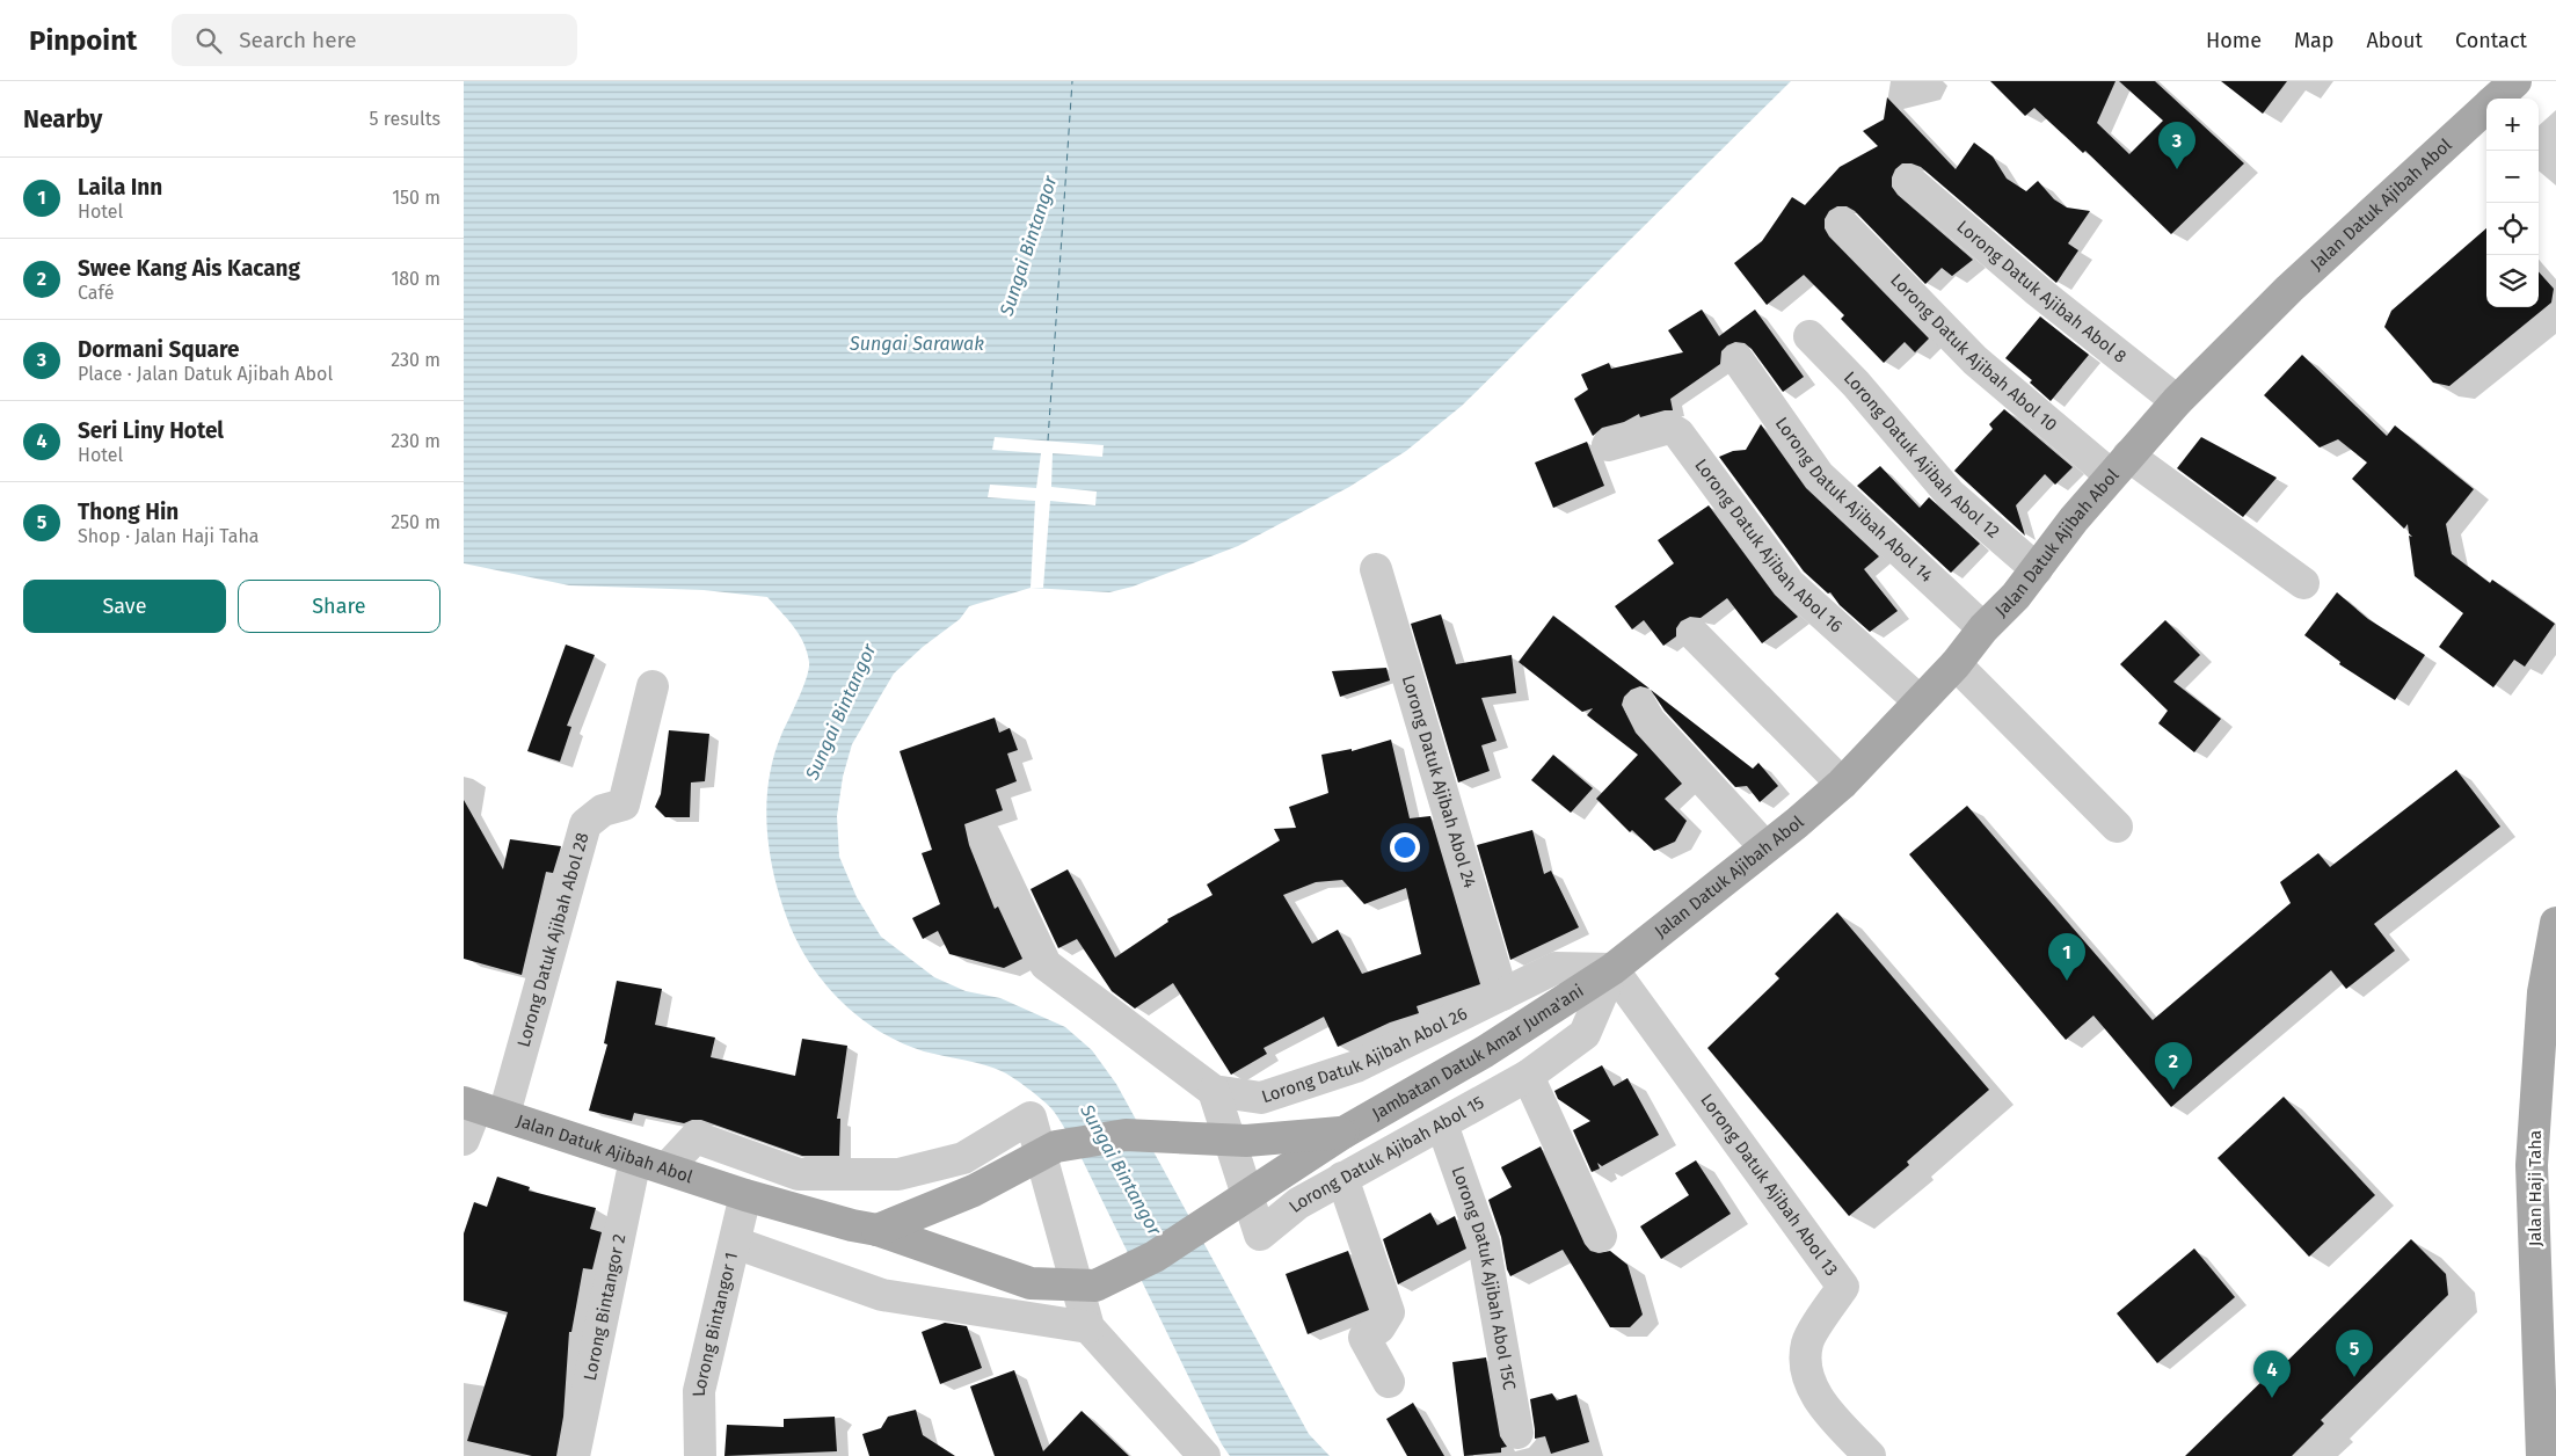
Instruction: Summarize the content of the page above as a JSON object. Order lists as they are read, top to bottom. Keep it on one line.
{"streets":{"main road":["Jalan Datuk Ajibah Abol","Jambatan Datuk Amar Juma'ani","Jalan Haji Taha"],"street":["Lorong Datuk Ajibah Abol 8","Lorong Datuk Ajibah Abol 10","Lorong Datuk Ajibah Abol 12","Lorong Datuk Ajibah Abol 14","Lorong Datuk Ajibah Abol 16","Lorong Datuk Ajibah Abol 24","Lorong Datuk Ajibah Abol 28","Lorong Datuk Ajibah Abol 26","Lorong Datuk Ajibah Abol 15","Lorong Datuk Ajibah Abol 13","Lorong Datuk Ajibah Abol 15C","Lorong Bintangor 2","Lorong Bintangor 1"]},"crossings":[["Jalan Datuk Ajibah Abol","Lorong Datuk Ajibah Abol 8"],["Jalan Datuk Ajibah Abol","Lorong Datuk Ajibah Abol 10"],["Jalan Datuk Ajibah Abol","Lorong Datuk Ajibah Abol 12"],["Jalan Datuk Ajibah Abol","Lorong Datuk Ajibah Abol 14"],["Jalan Datuk Ajibah Abol","Lorong Datuk Ajibah Abol 16"],["Jalan Datuk Ajibah Abol","Lorong Datuk Ajibah Abol 28"],["Jalan Datuk Ajibah Abol","Jambatan Datuk Amar Juma'ani"],["Jalan Datuk Ajibah Abol","Lorong Datuk Ajibah Abol 26"],["Jalan Datuk Ajibah Abol","Lorong Datuk Ajibah Abol 15"],["Jalan Datuk Ajibah Abol","Lorong Datuk Ajibah Abol 13"],["Jalan Datuk Ajibah Abol","Lorong Bintangor 2"],["Jalan Datuk Ajibah Abol","Lorong Bintangor 1"],["Lorong Datuk Ajibah Abol 24","Lorong Datuk Ajibah Abol 26"],["Jambatan Datuk Amar Juma'ani","Lorong Datuk Ajibah Abol 26"],["Jambatan Datuk Amar Juma'ani","Lorong Datuk Ajibah Abol 15"],["Jambatan Datuk Amar Juma'ani","Lorong Datuk Ajibah Abol 13"],["Jambatan Datuk Amar Juma'ani","Lorong Bintangor 1"],["Lorong Datuk Ajibah Abol 26","Lorong Datuk Ajibah Abol 15"],["Lorong Datuk Ajibah Abol 26","Lorong Datuk Ajibah Abol 13"],["Lorong Datuk Ajibah Abol 15","Lorong Datuk Ajibah Abol 13"],["Lorong Datuk Ajibah Abol 15","Lorong Datuk Ajibah Abol 15C"]],"water":["Sungai Bintangor","Sungai Sarawak"],"page":{"header":"Pinpoint","search":"Search here","nav":["Home","Map","About","Contact"],"heading":["Nearby","5 results"],"map_buttons":["+","−"],"pins":["3","1","2","5","4"],"list":[{"mark":"1","name":"Laila Inn","note":"Hotel","value":"150 m"},{"mark":"2","name":"Swee Kang Ais Kacang","note":"Café","value":"180 m"},{"mark":"3","name":"Dormani Square","note":"Place · Jalan Datuk Ajibah Abol","value":"230 m"},{"mark":"4","name":"Seri Liny Hotel","note":"Hotel","value":"230 m"},{"mark":"5","name":"Thong Hin","note":"Shop · Jalan Haji Taha","value":"250 m"}],"buttons":["Save","Share"]}}
